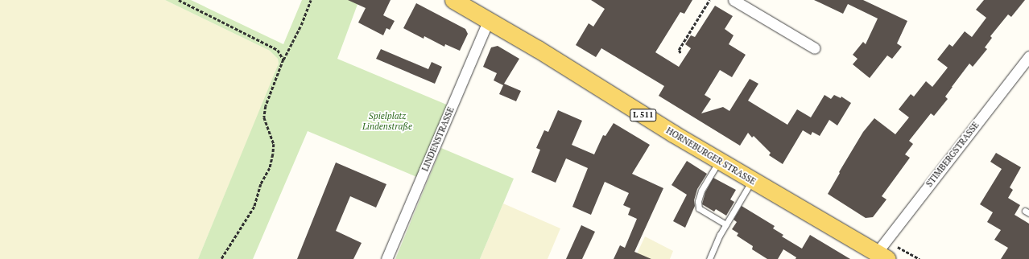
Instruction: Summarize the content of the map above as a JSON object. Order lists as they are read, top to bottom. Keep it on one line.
{"streets":{"main road":["L 511","HORNEBURGER STRASSE"],"street":["LINDENSTRASSE","STIMBERGSTRASSE"]},"crossings":[["LINDENSTRASSE","HORNEBURGER STRASSE"],["STIMBERGSTRASSE","HORNEBURGER STRASSE"]],"parks":["Spielplatz Lindenstraße"]}
